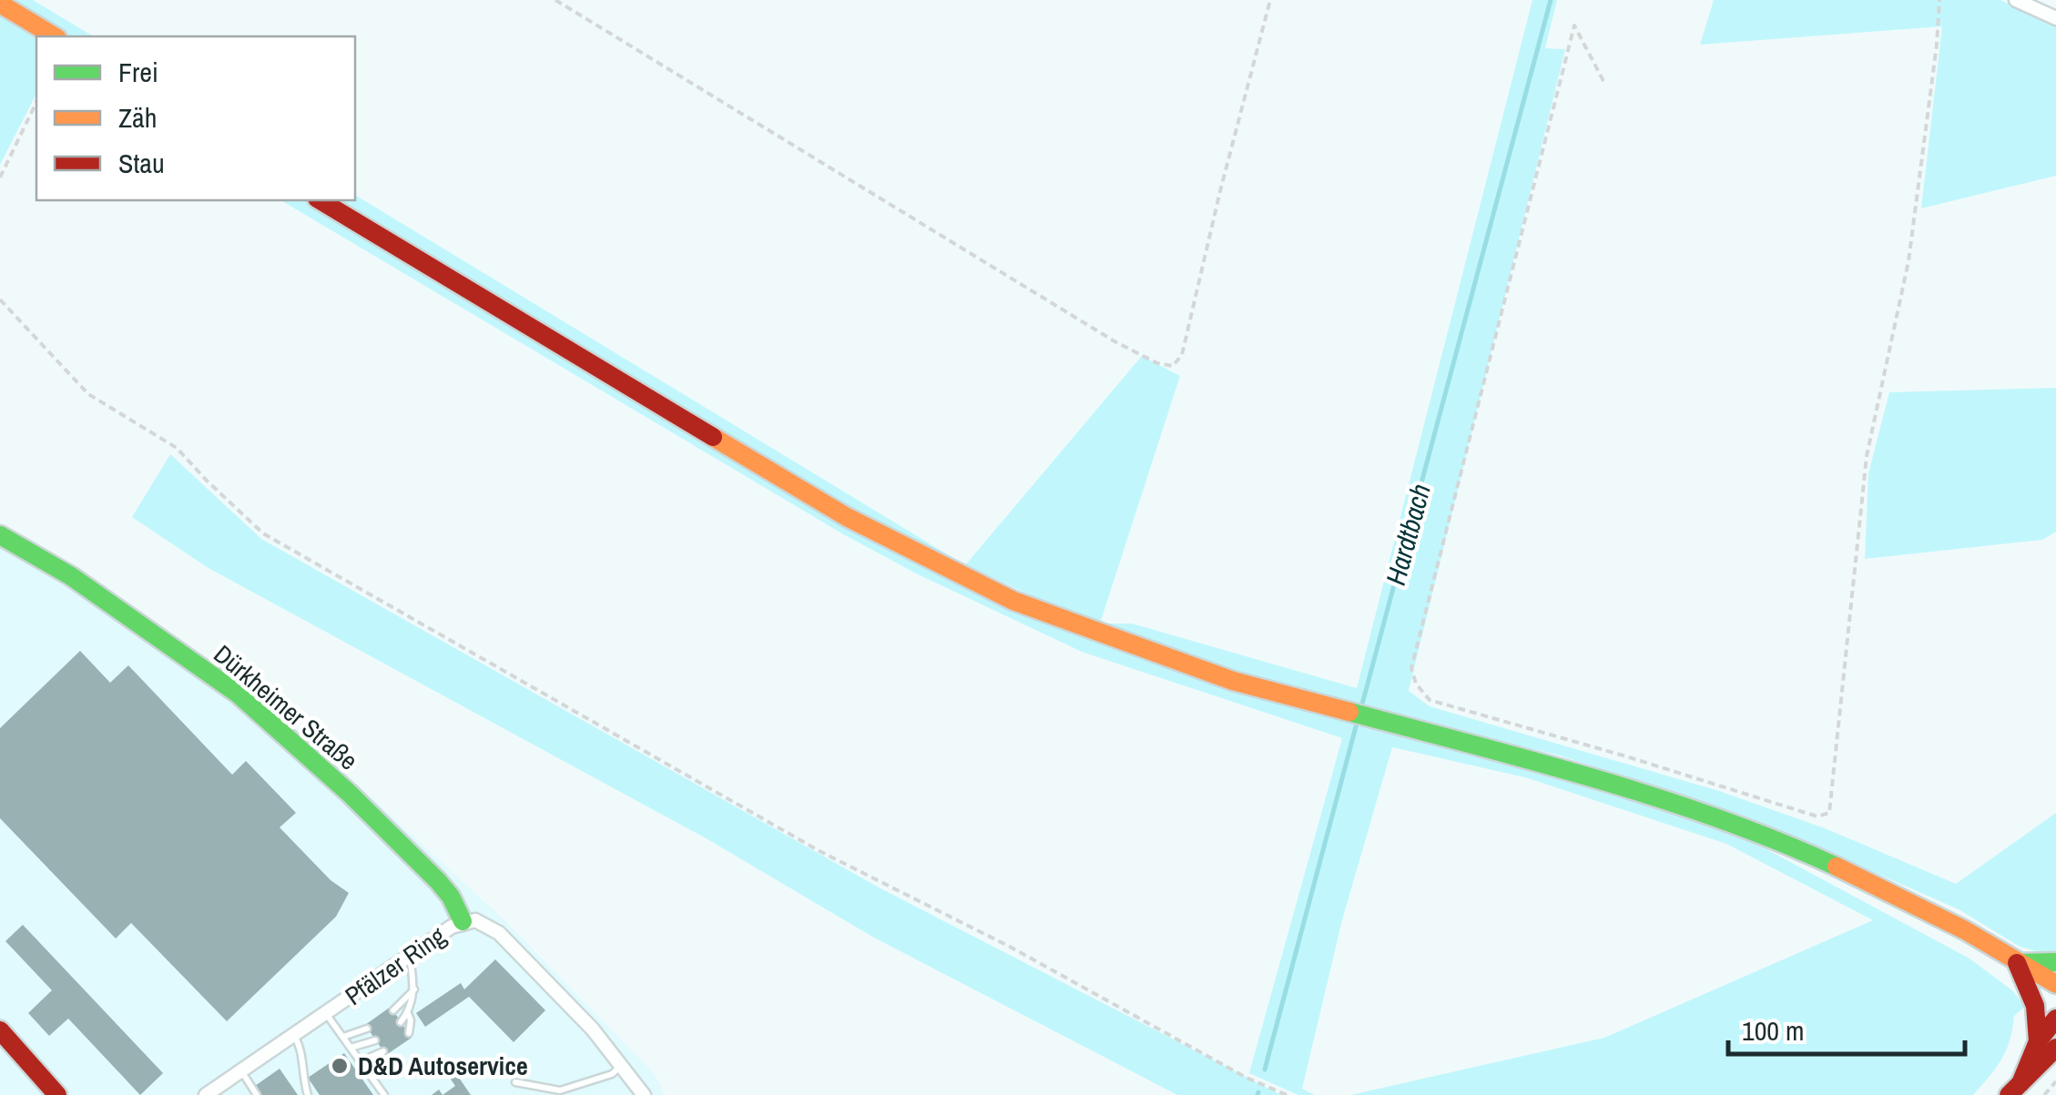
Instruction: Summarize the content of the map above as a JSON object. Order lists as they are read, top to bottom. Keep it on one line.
{"streets":{"main road":["Dürkheimer Straße"],"street":["Pfälzer Ring"]},"crossings":[["Dürkheimer Straße","Pfälzer Ring"]],"water":["Hardtbach"],"places":["D&D Autoservice"],"legend":["Frei","Zäh","Stau"],"scale_bar":"100 m"}
